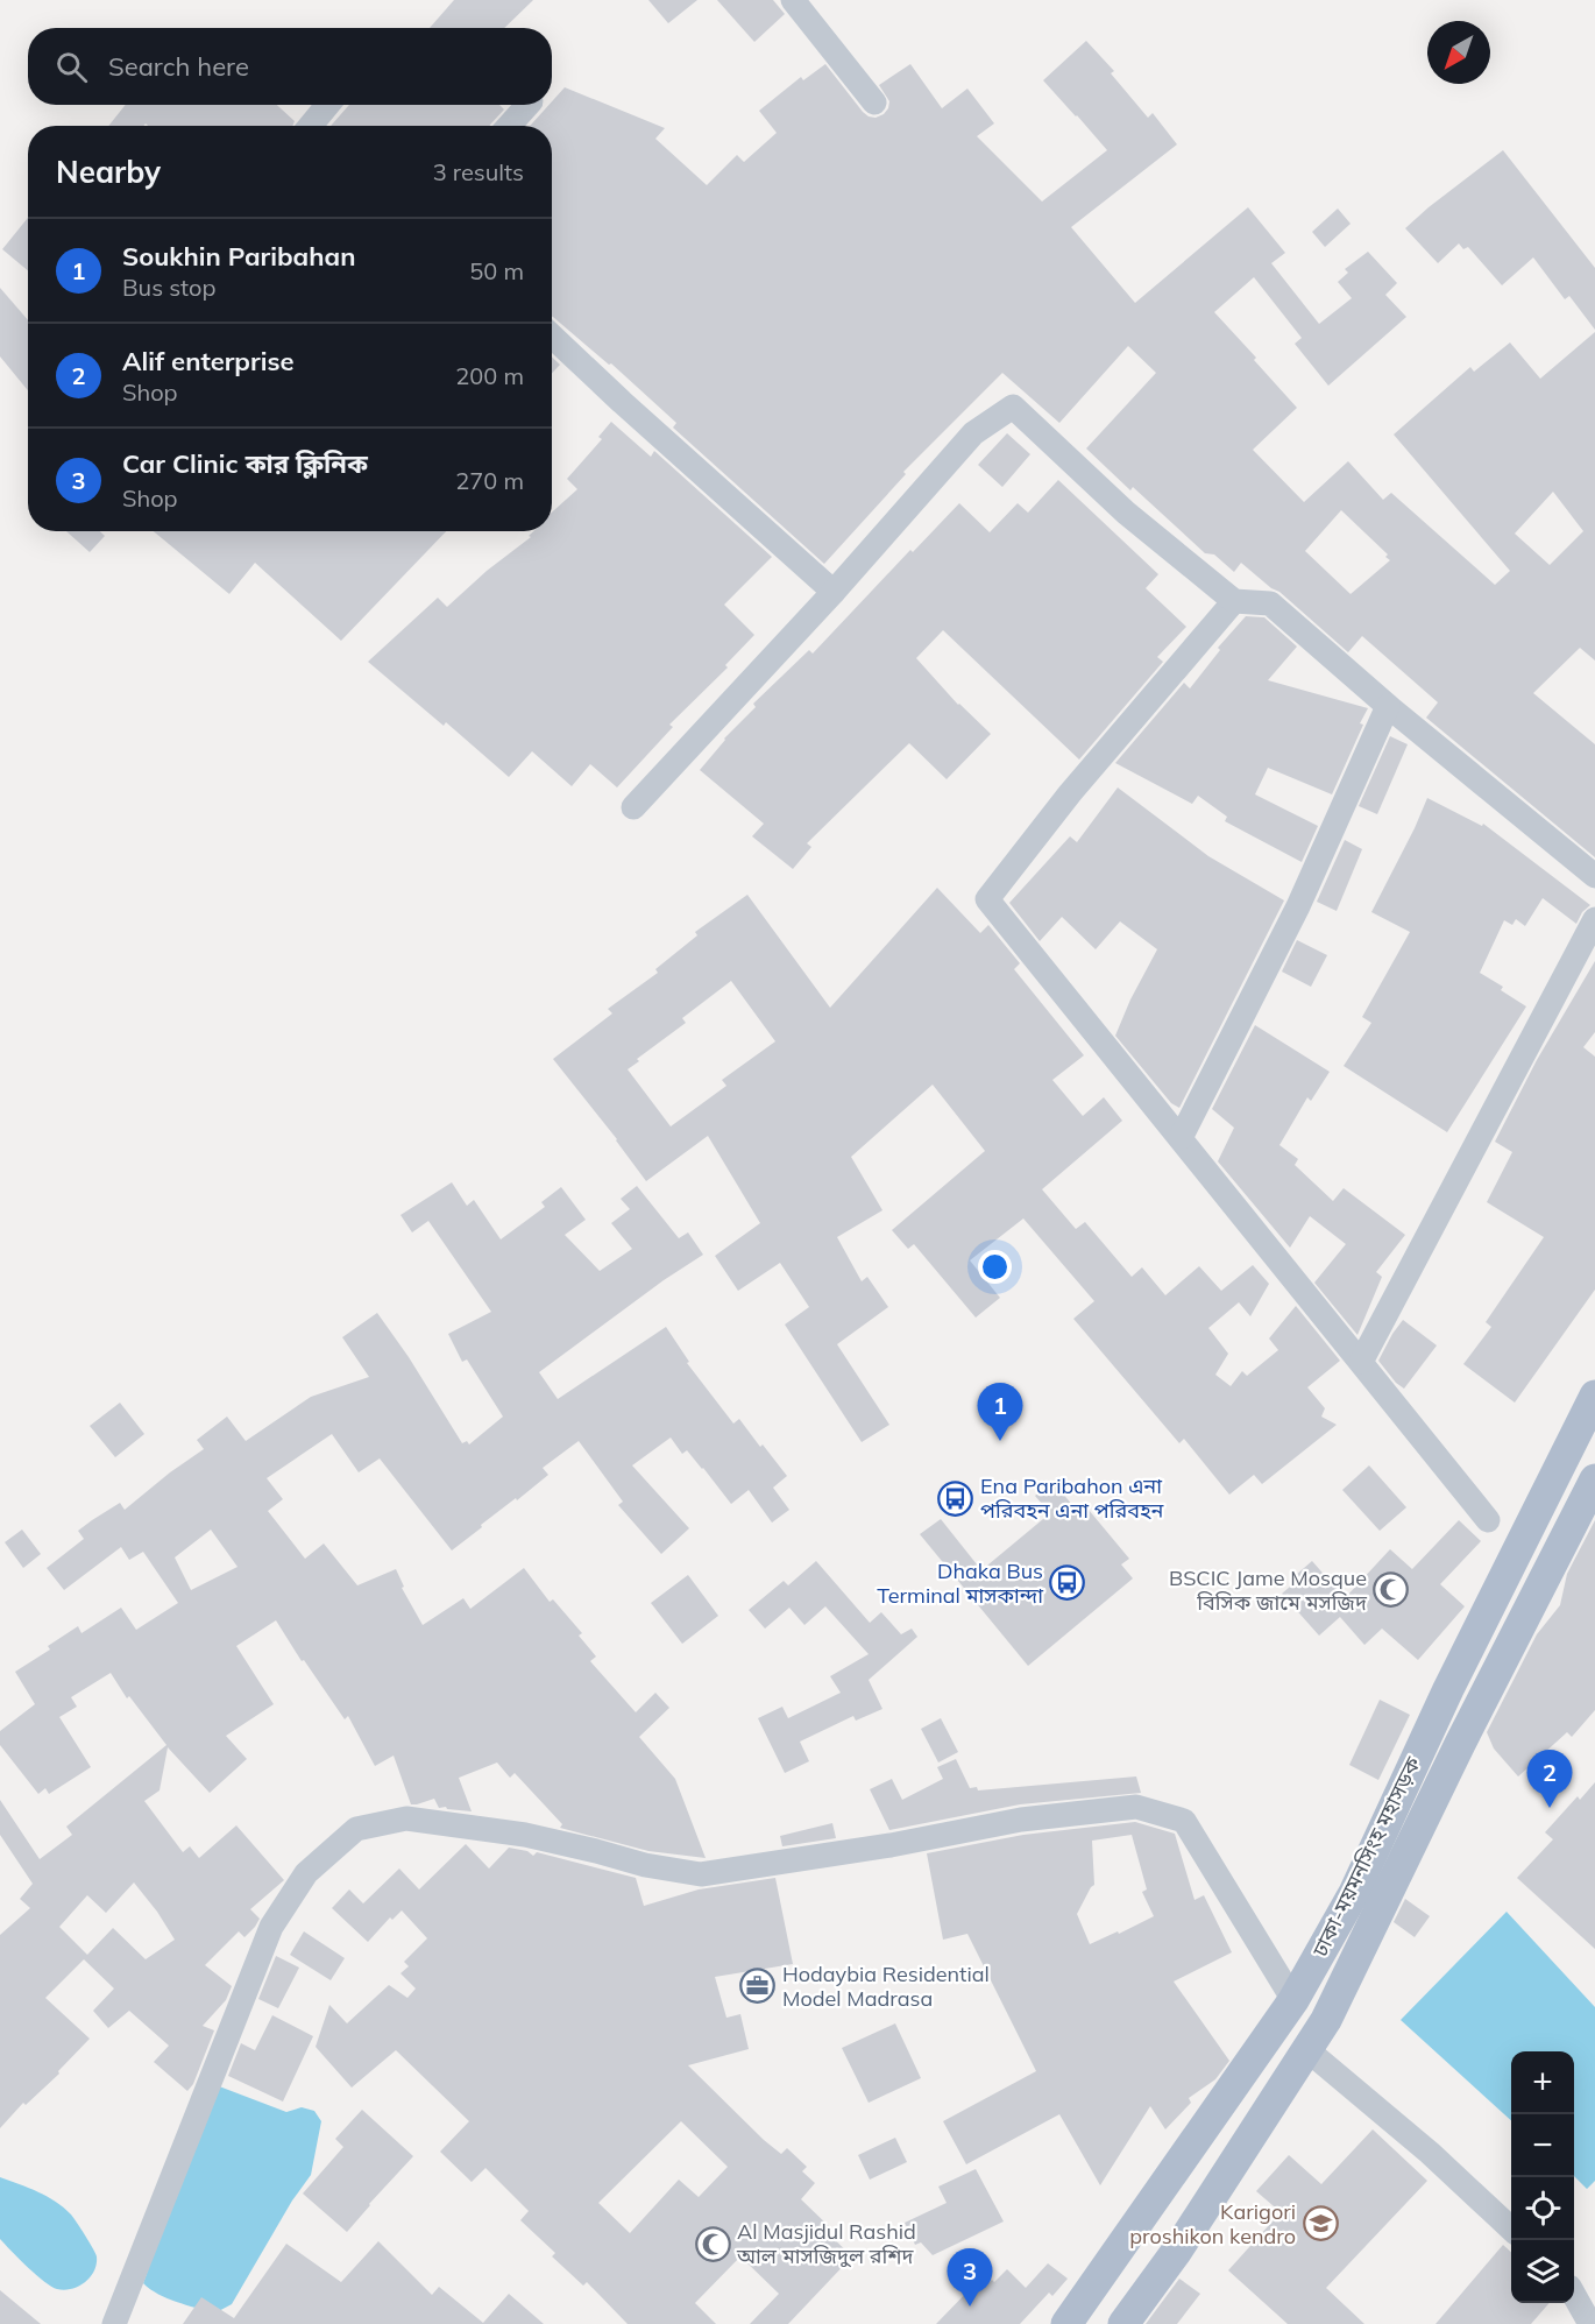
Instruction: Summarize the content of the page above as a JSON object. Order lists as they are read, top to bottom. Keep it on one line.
{"streets":{"main road":["ঢাকা-ময়মনসিংহ মহাসড়ক"]},"places":{"bus stop":["Ena Paribahon এনা পরিবহন এনা পরিবহন","Dhaka Bus Terminal মাসকান্দা"],"mosque":["BSCIC Jame Mosque বিসিক জামে মসজিদ","Al Masjidul Rashid আল মাসজিদুল রশিদ"],"office":["Hodaybia Residential Model Madrasa"],"school or university":["Karigori proshikon kendro"]},"north":"bottom left","page":{"search":"Search here","heading":["Nearby","3 results"],"list":[{"mark":"1","name":"Soukhin Paribahan","note":"Bus stop","value":"50 m"},{"mark":"2","name":"Alif enterprise","note":"Shop","value":"200 m"},{"mark":"3","name":"Car Clinic কার ক্লিনিক","note":"Shop","value":"270 m"}],"pins":["1","2","3"],"map_buttons":["+","−"]}}
